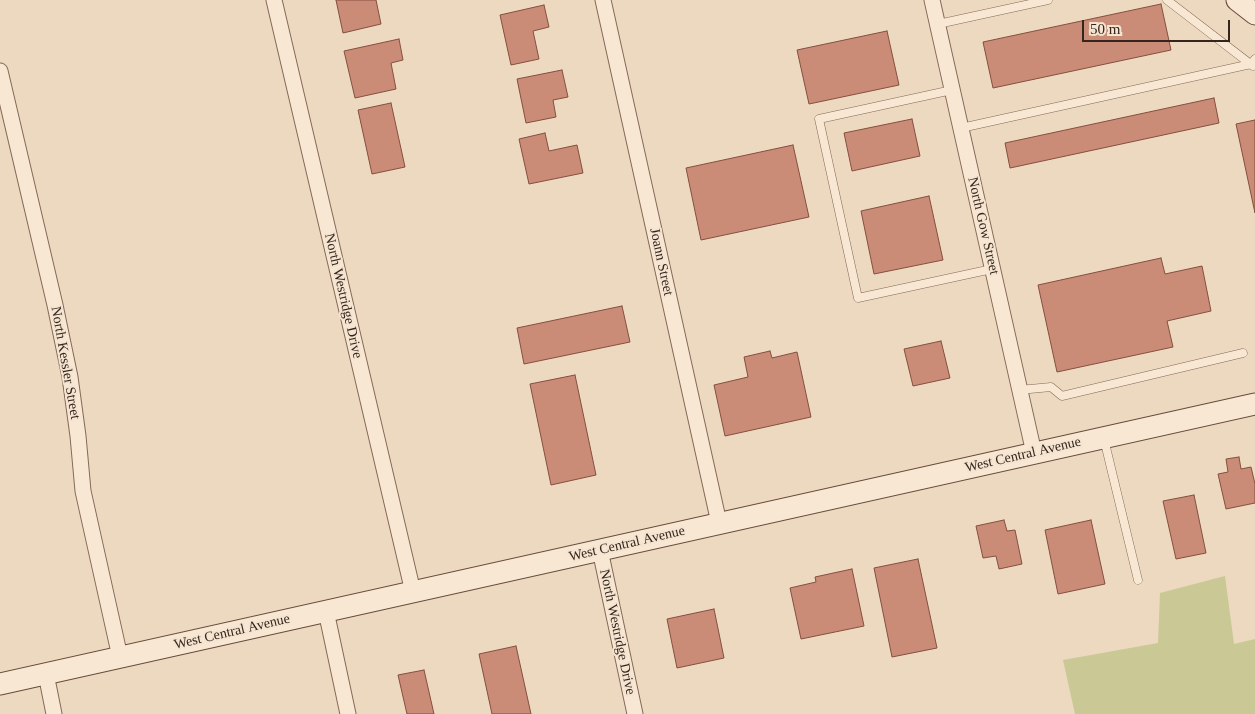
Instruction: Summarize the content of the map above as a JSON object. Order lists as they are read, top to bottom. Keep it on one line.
{"streets":{"main road":["West Central Avenue"],"street":["North Gow Street","Joann Street","North Westridge Drive","North Kessler Street"]},"crossings":[["North Gow Street","West Central Avenue"],["Joann Street","West Central Avenue"],["North Westridge Drive","West Central Avenue"],["North Kessler Street","West Central Avenue"]],"scale_bar":"50 m"}
